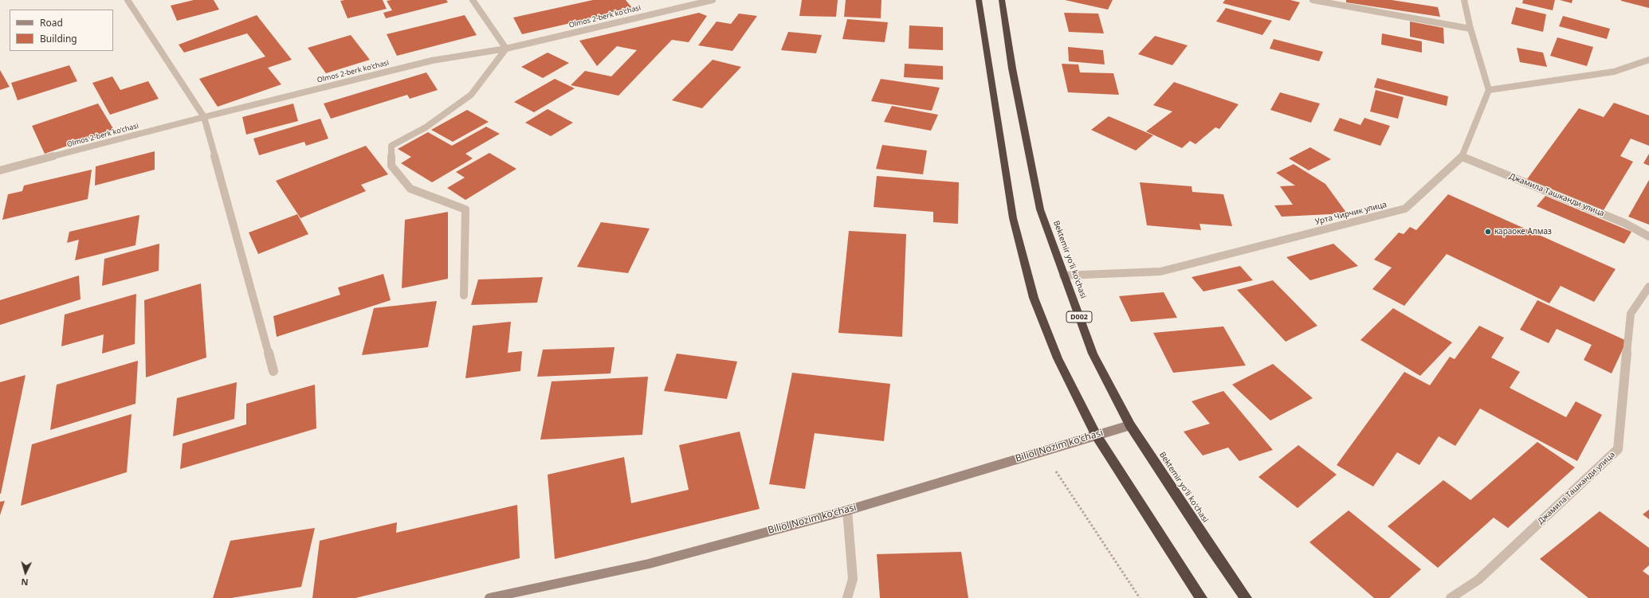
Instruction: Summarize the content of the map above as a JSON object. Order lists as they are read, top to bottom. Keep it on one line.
{"streets":{"highway":["Bektemir yo'li ko'chasi","D002"],"street":["Olmos 2-berk ko'chasi","Джамила Ташканди улица","Урта Чирчик улица","Biliol Nozim ko'chasi"]},"crossings":[["Джамила Ташканди улица","Урта Чирчик улица"],["Урта Чирчик улица","Bektemir yo'li ko'chasi"],["Bektemir yo'li ko'chasi","Biliol Nozim ko'chasi"]],"places":["караоке Алмаз"],"legend":["Road","Building"],"north":"bottom"}
